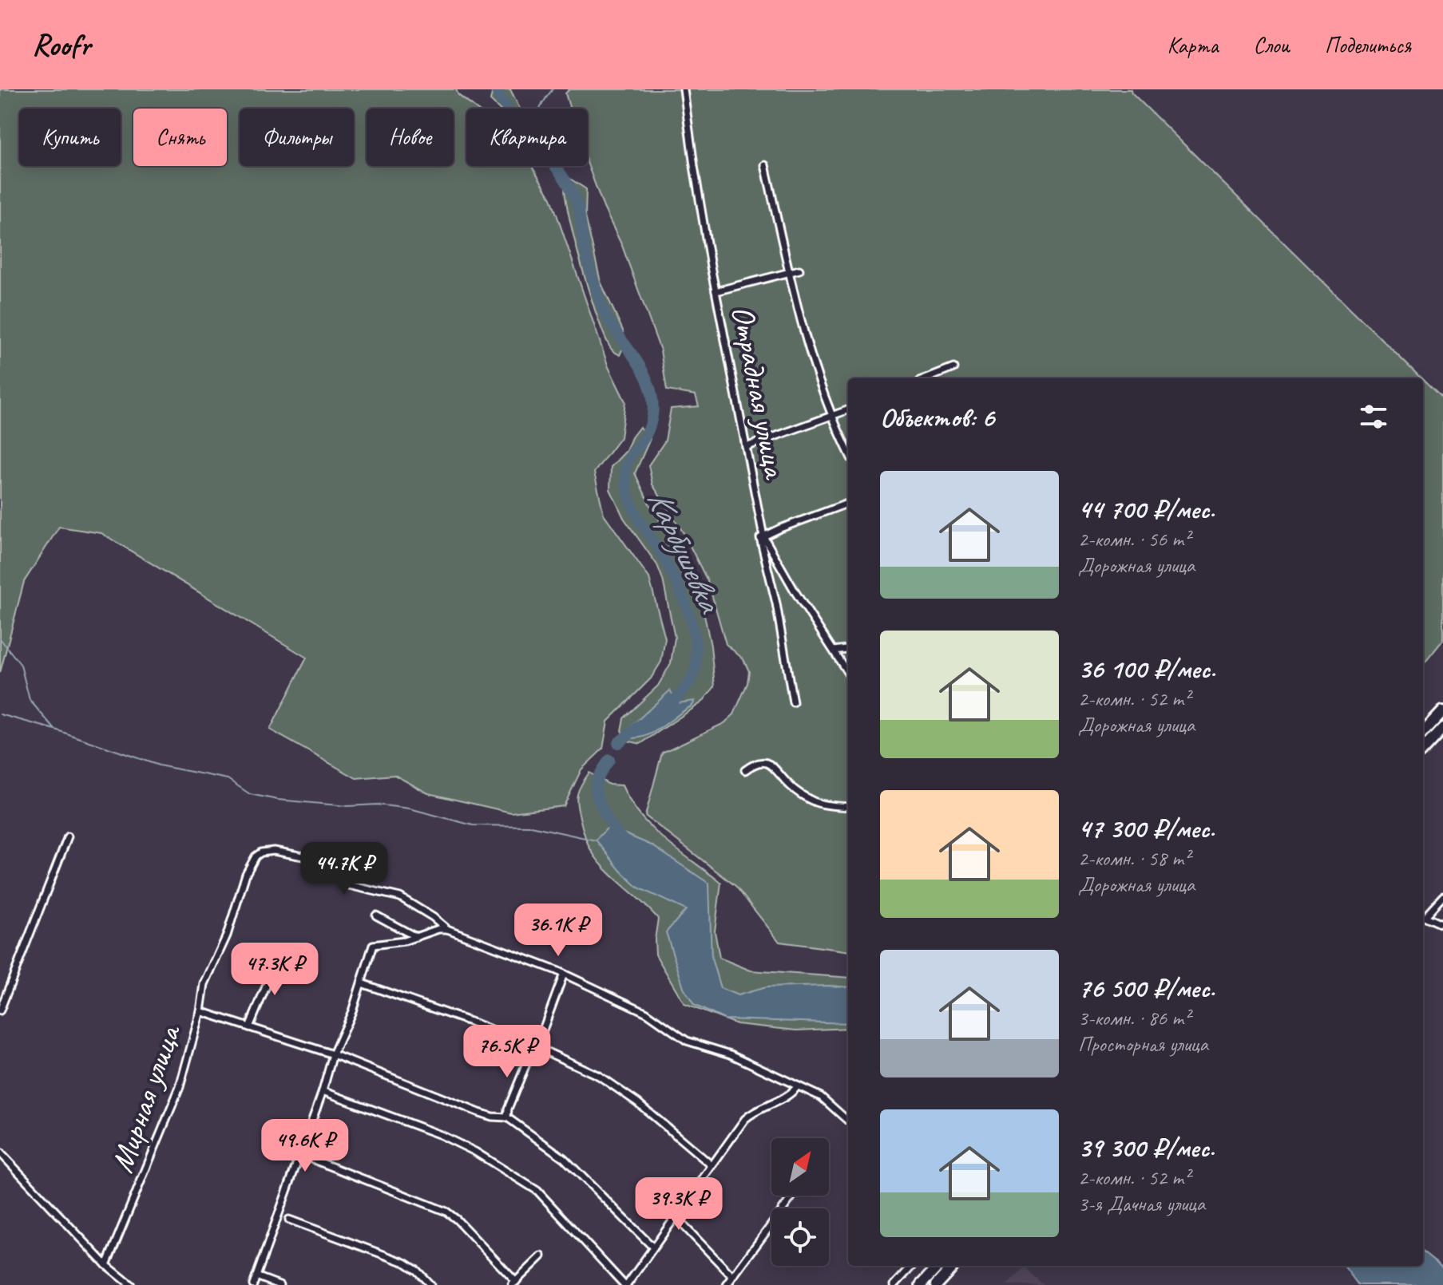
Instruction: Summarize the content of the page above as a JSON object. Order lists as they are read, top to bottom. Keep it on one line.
{"streets":{"street":["Отрадная улица","Мирная улица"]},"water":["Карбушевка"],"north":"top right","page":{"header":"Roofr","nav":["Карта","Слои","Поделиться"],"chip":["Купить","Снять","Фильтры","Новое","Квартира"],"heading":"Объектов: 6","list":[{"name":"44 700 ₽/мес.","note":"2-комн. · 56 m² · Дорожная улица"},{"name":"36 100 ₽/мес.","note":"2-комн. · 52 m² · Дорожная улица"},{"name":"47 300 ₽/мес.","note":"2-комн. · 58 m² · Дорожная улица"},{"name":"76 500 ₽/мес.","note":"3-комн. · 86 m² · Просторная улица"},{"name":"39 300 ₽/мес.","note":"2-комн. · 52 m² · 3-я Дачная улица"}],"price":["44.7K ₽","36.1K ₽","47.3K ₽","76.5K ₽","49.6K ₽","39.3K ₽"]}}
